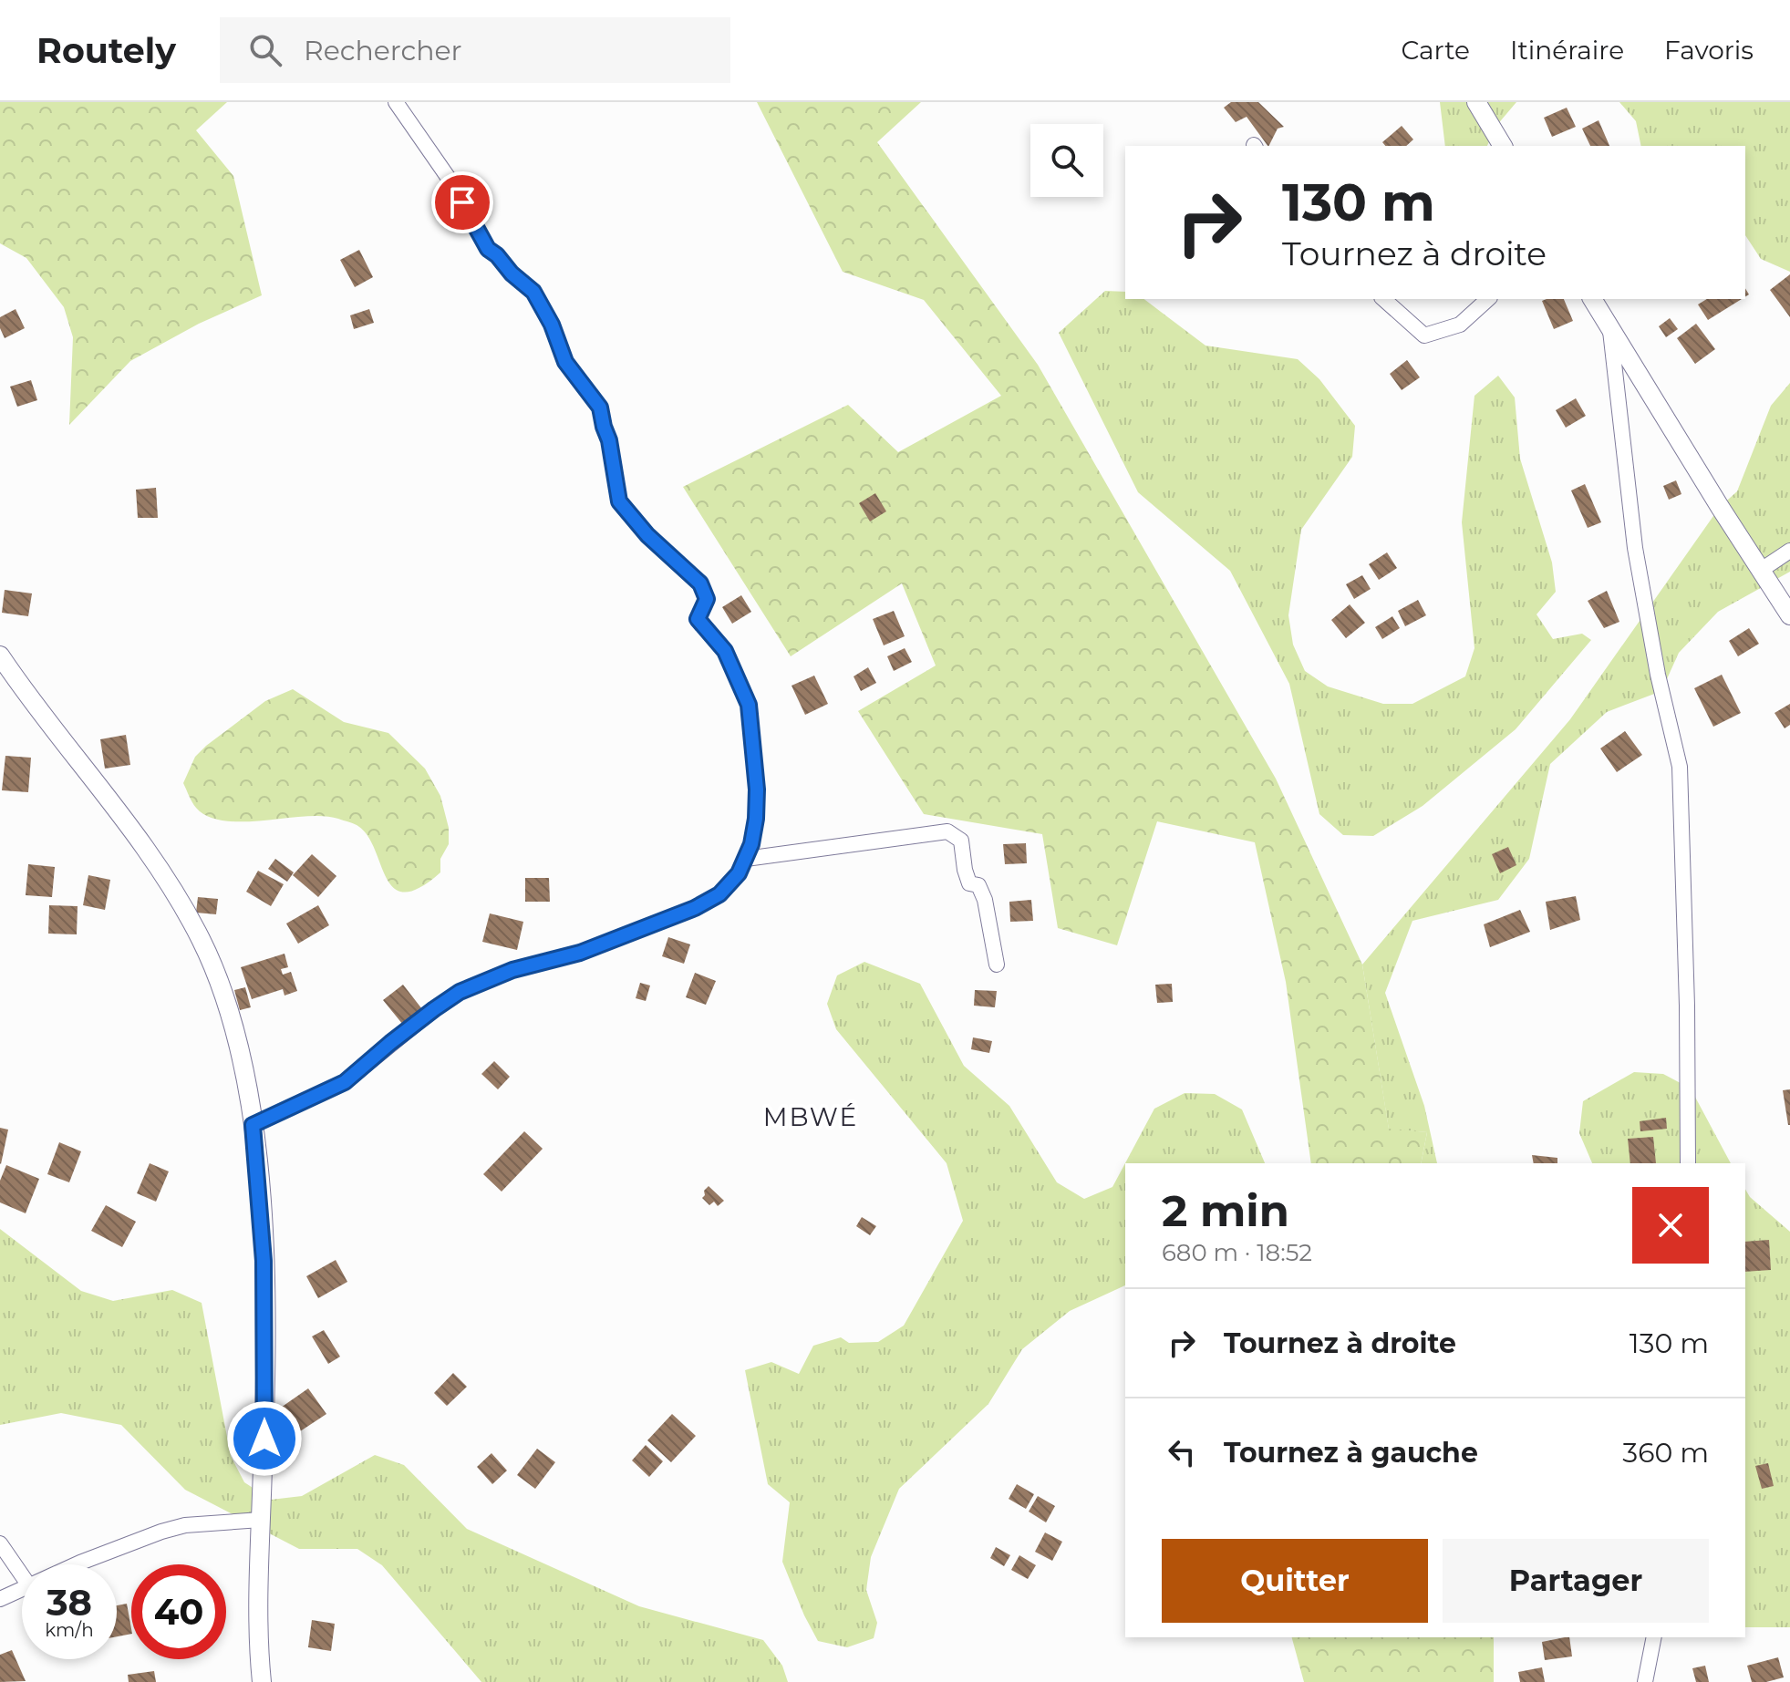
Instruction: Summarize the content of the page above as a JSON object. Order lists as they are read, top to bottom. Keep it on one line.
{"districts":["MBWÉ"],"page":{"header":"Routely","search":"Rechercher","nav":["Carte","Itinéraire","Favoris"],"turn":["130 m","Tournez à droite"],"heading":["2 min","680 m · 18:52"],"list":[{"name":"Tournez à droite","value":"130 m"},{"name":"Tournez à gauche","value":"360 m"}],"buttons":["Quitter","Partager"],"speed":"38 km/h","limit":"40"}}
